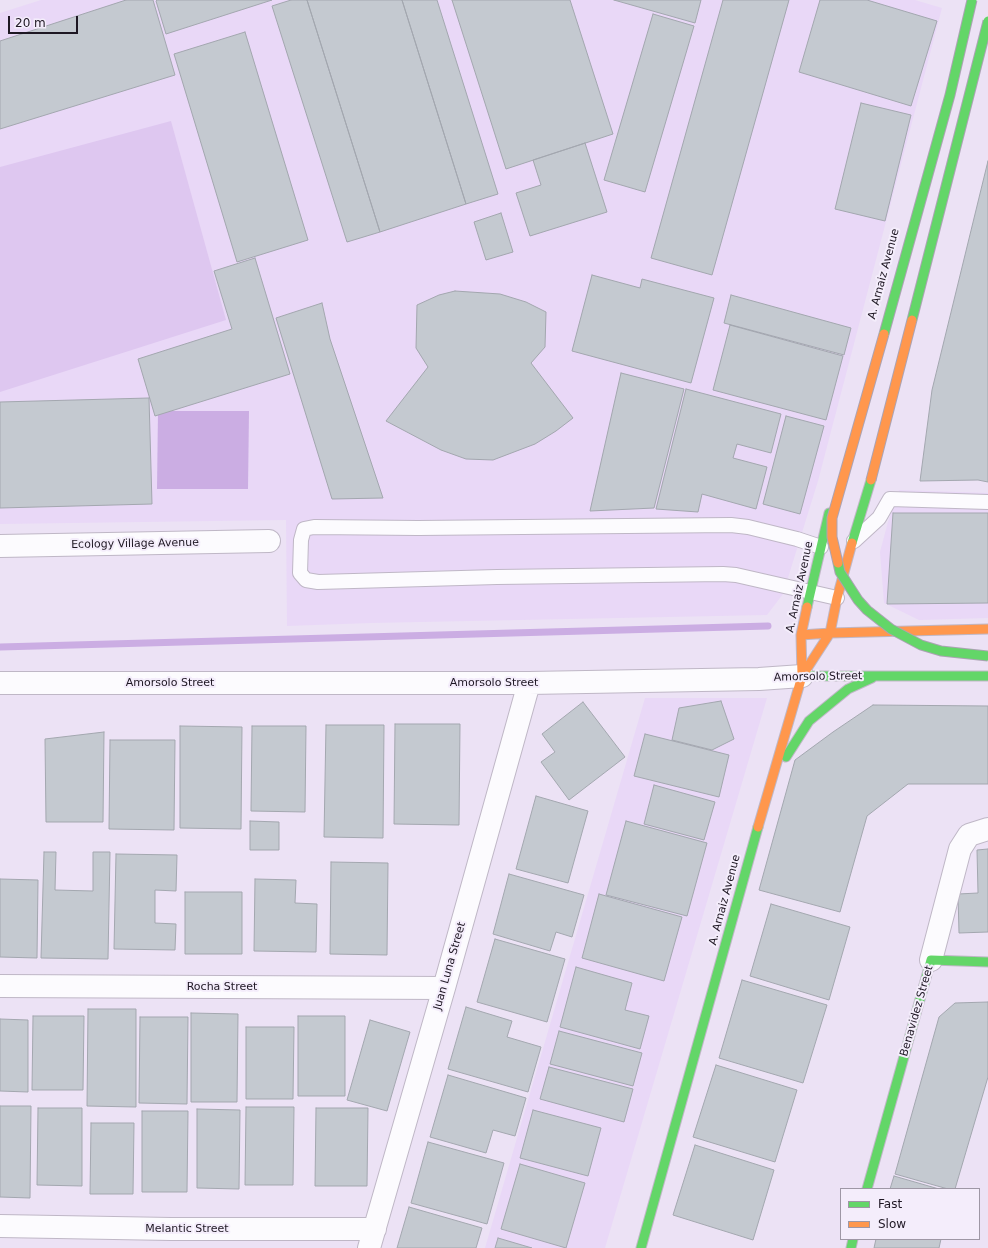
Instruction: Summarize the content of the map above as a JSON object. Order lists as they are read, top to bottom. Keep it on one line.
{"streets":{"main road":["A. Arnaiz Avenue","Amorsolo Street","Benavidez Street"],"street":["Ecology Village Avenue","Juan Luna Street","Rocha Street","Melantic Street"]},"crossings":[["A. Arnaiz Avenue","Amorsolo Street"],["Amorsolo Street","Juan Luna Street"],["Juan Luna Street","Rocha Street"],["Juan Luna Street","Melantic Street"]],"legend":["Fast","Slow"],"scale_bar":"20 m"}
